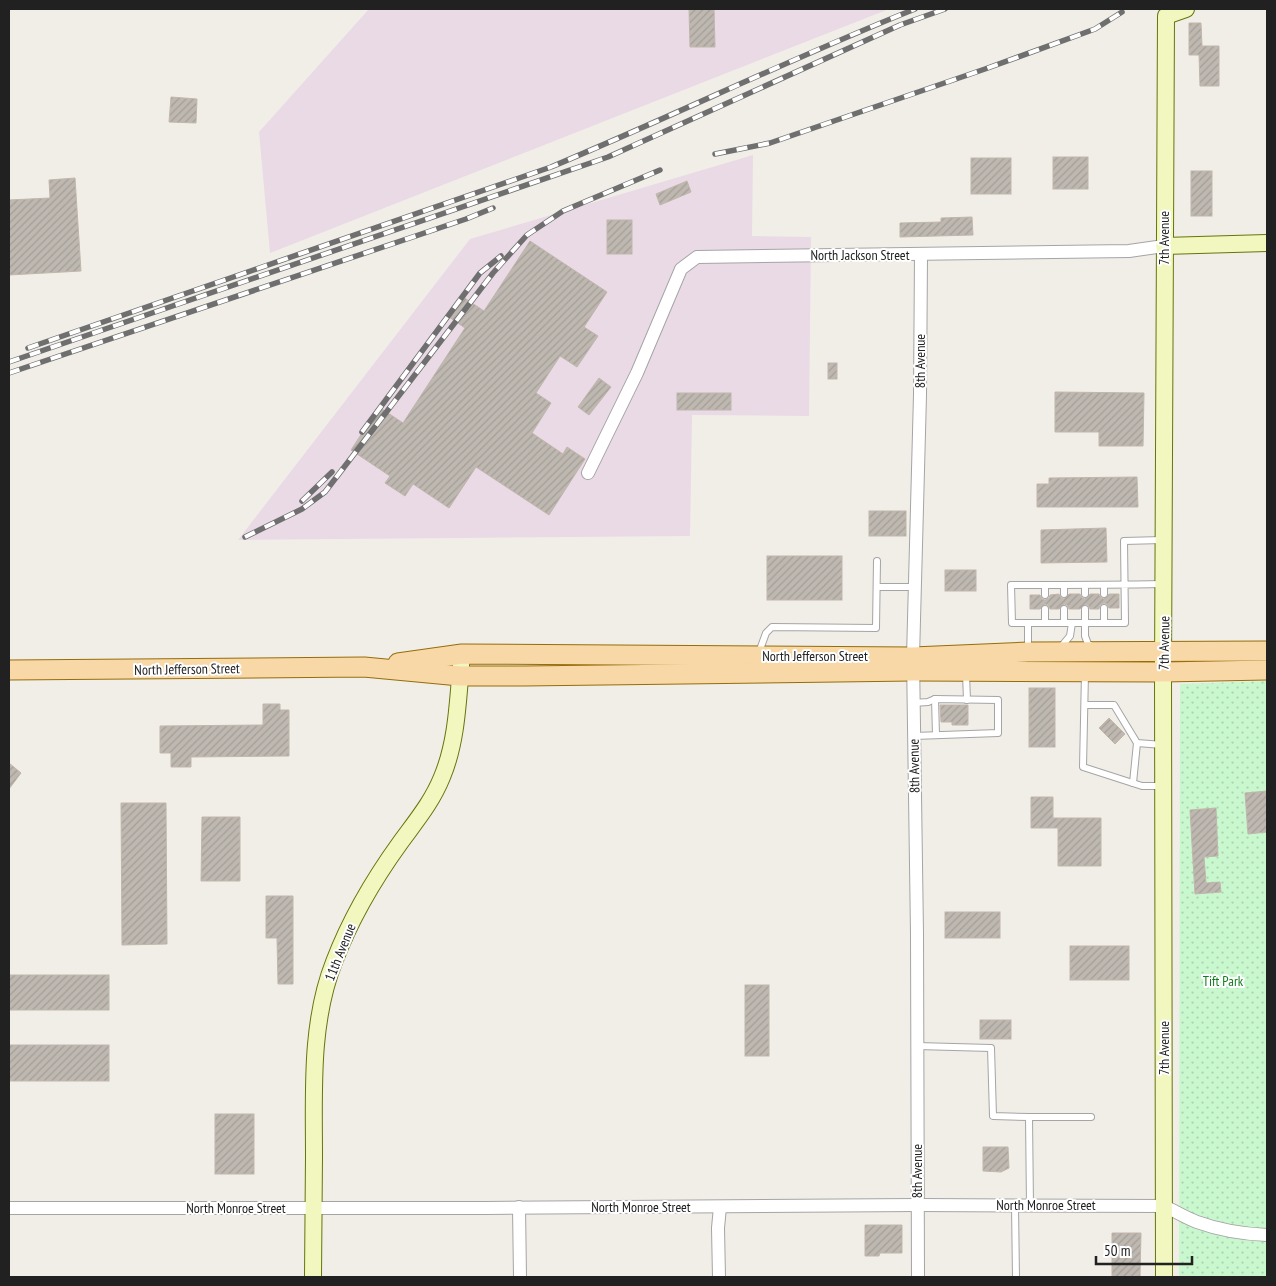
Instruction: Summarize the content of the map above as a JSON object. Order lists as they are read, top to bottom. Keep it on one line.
{"streets":{"main road":["North Jefferson Street"],"street":["7th Avenue","North Jackson Street","8th Avenue","11th Avenue","North Monroe Street"]},"crossings":[["7th Avenue","North Jackson Street"],["7th Avenue","North Jefferson Street"],["7th Avenue","North Monroe Street"],["North Jackson Street","8th Avenue"],["8th Avenue","North Jefferson Street"],["8th Avenue","North Monroe Street"],["North Jefferson Street","11th Avenue"],["11th Avenue","North Monroe Street"]],"parks":["Tift Park"],"scale_bar":"50 m"}
